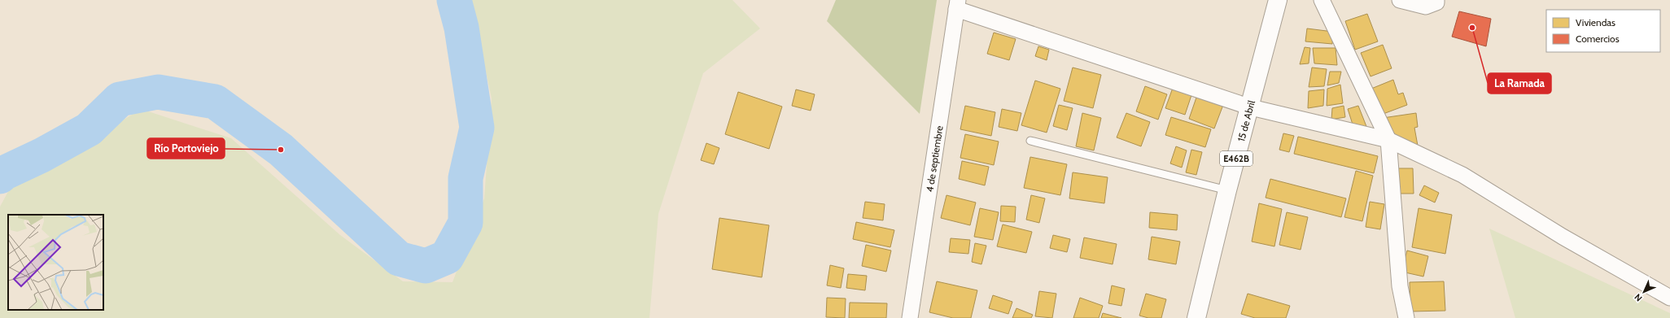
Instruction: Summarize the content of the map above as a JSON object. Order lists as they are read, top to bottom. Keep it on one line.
{"streets":{"main road":["15 de Abril","E462B"],"street":["4 de septiembre"]},"places":["La Ramada","Río Portoviejo"],"legend":["Viviendas","Comercios"],"north":"bottom left"}
